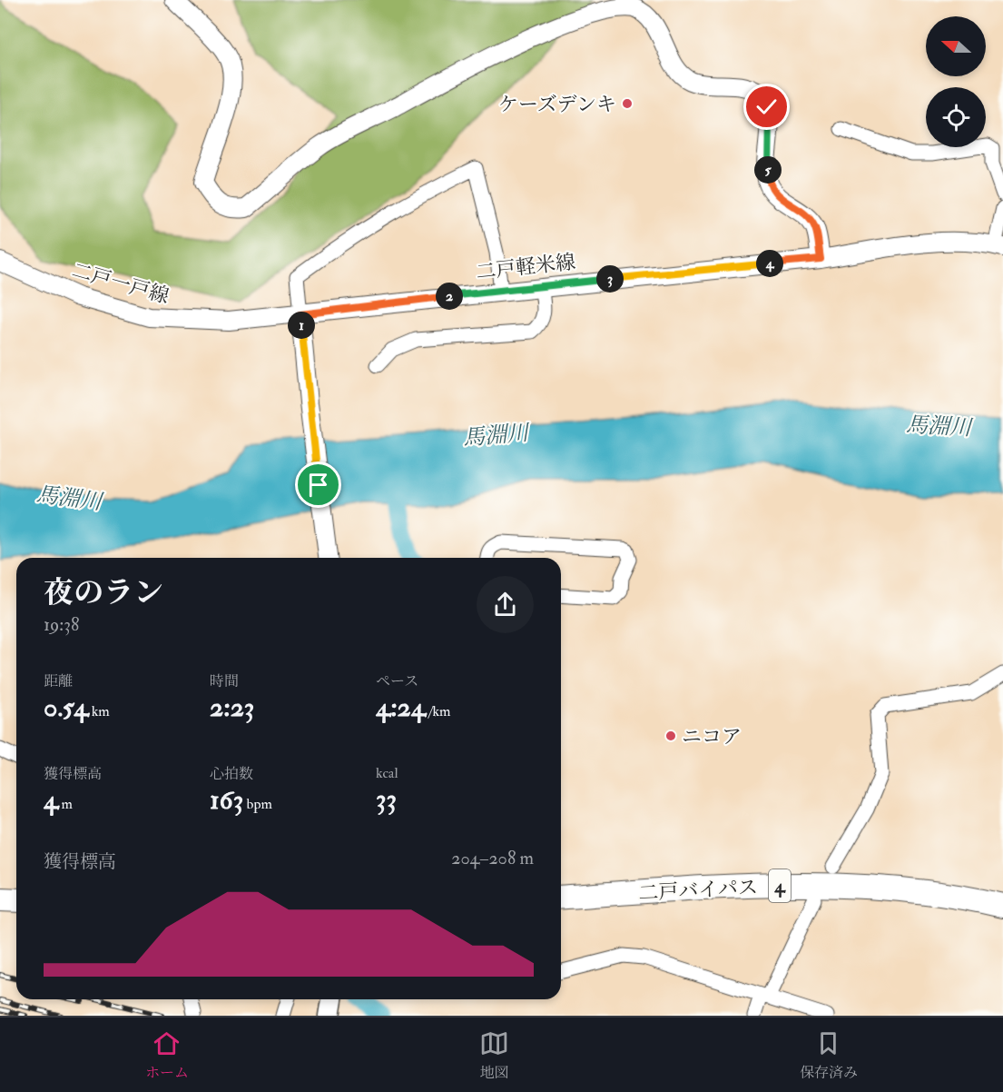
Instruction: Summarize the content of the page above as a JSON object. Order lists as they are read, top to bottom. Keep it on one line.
{"streets":{"highway":["4","二戸バイパス"],"main road":["二戸軽米線","二戸一戸線"]},"crossings":[["二戸軽米線","二戸一戸線"]],"water":["馬淵川"],"places":["ケーズデンキ","ニコア"],"north":"left","page":{"pins":["5","4","3","2","1"],"heading":["夜のラン","19:38"],"stats":[["距離","0.54 km"],["時間","2:23"],["ペース","4:24 /km"],["獲得標高","4 m"],["心拍数","163 bpm"],["kcal","33"]],"chart":["獲得標高","204–208 m"],"tabs":["ホーム","地図","保存済み"]}}
